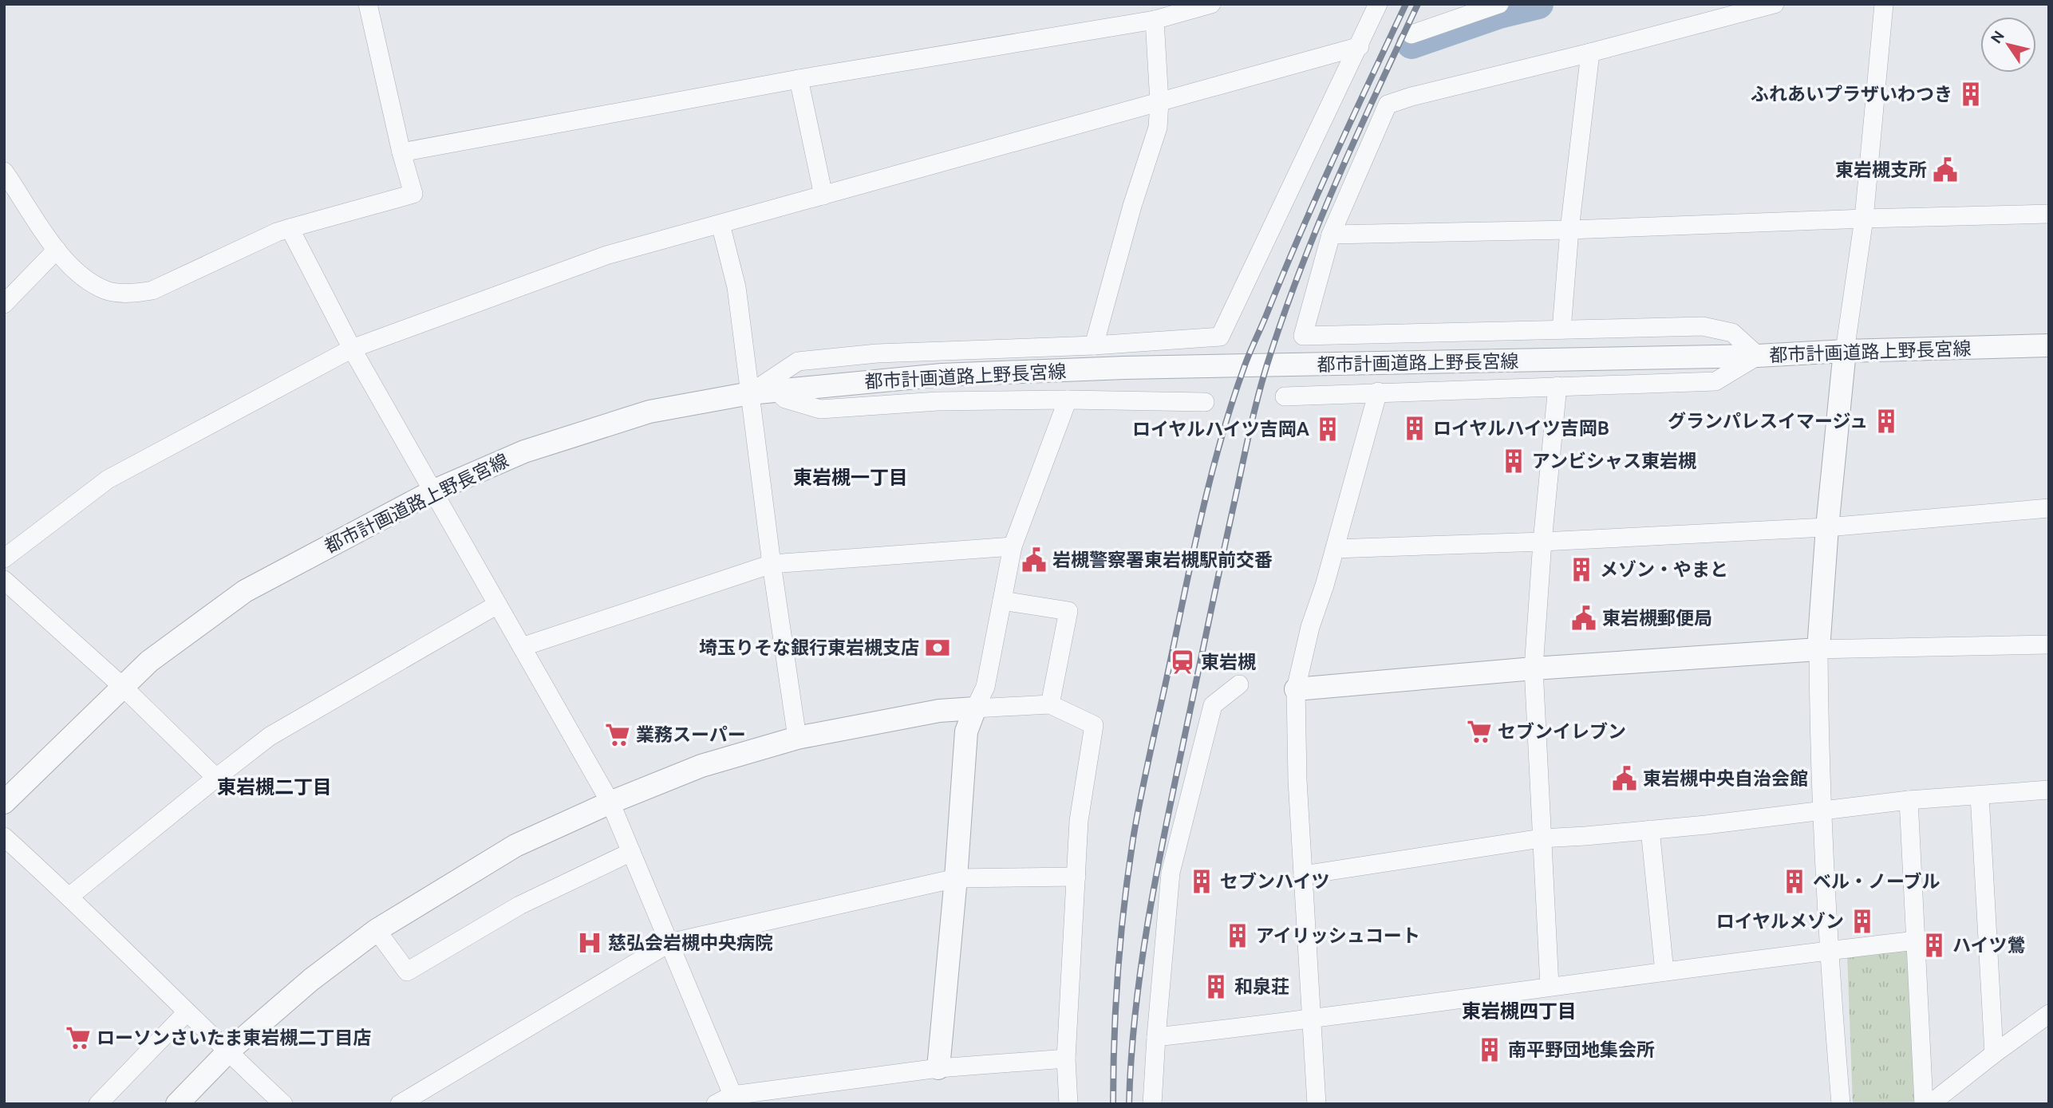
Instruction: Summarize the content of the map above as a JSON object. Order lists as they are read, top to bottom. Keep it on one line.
{"streets":{"street":["都市計画道路上野長宮線"]},"districts":["東岩槻一丁目","東岩槻二丁目","東岩槻四丁目"],"places":{"building":["ふれあいプラザいわつき","グランパレスイマージュ","ロイヤルハイツ吉岡B","ロイヤルハイツ吉岡A","アンビシャス東岩槻","メゾン・やまと","セブンハイツ","ベル・ノーブル","ロイヤルメゾン","アイリッシュコート","ハイツ鶯","和泉荘","南平野団地集会所"],"public building":["東岩槻支所","岩槻警察署東岩槻駅前交番","東岩槻郵便局","東岩槻中央自治会館"],"bank":["埼玉りそな銀行東岩槻支店"],"station":["東岩槻"],"supermarket":["セブンイレブン","業務スーパー","ローソンさいたま東岩槻二丁目店"],"hospital":["慈弘会岩槻中央病院"]},"north":"top left"}
